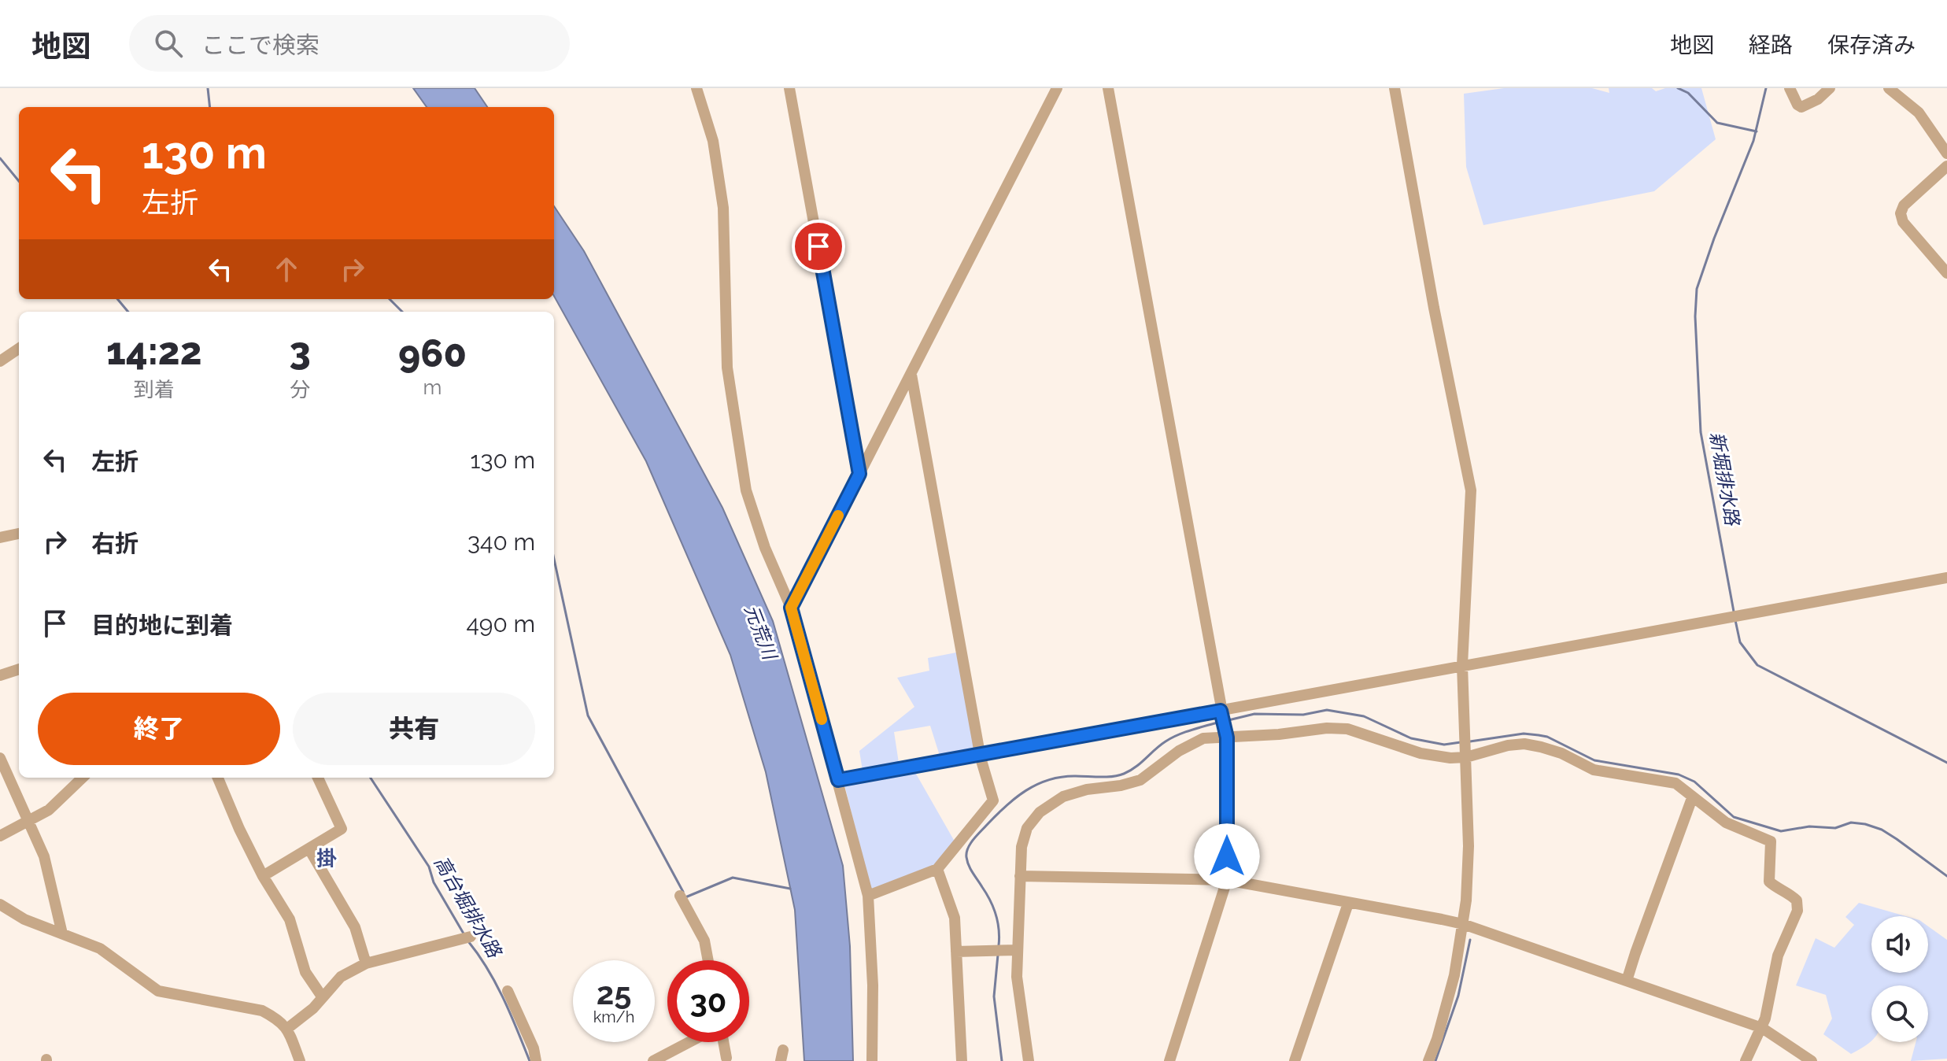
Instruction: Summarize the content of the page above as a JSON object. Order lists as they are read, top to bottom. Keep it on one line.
{"districts":["掛"],"water":["新堀排水路","元荒川","高台堀排水路"],"page":{"header":"地図","search":"ここで検索","nav":["地図","経路","保存済み"],"turn":["130 m","左折"],"eta":["14:22","到着","3","分","960","m"],"list":[{"name":"左折","value":"130 m"},{"name":"右折","value":"340 m"},{"name":"目的地に到着","value":"490 m"}],"buttons":["終了","共有"],"speed":"25 km/h","limit":"30"}}
